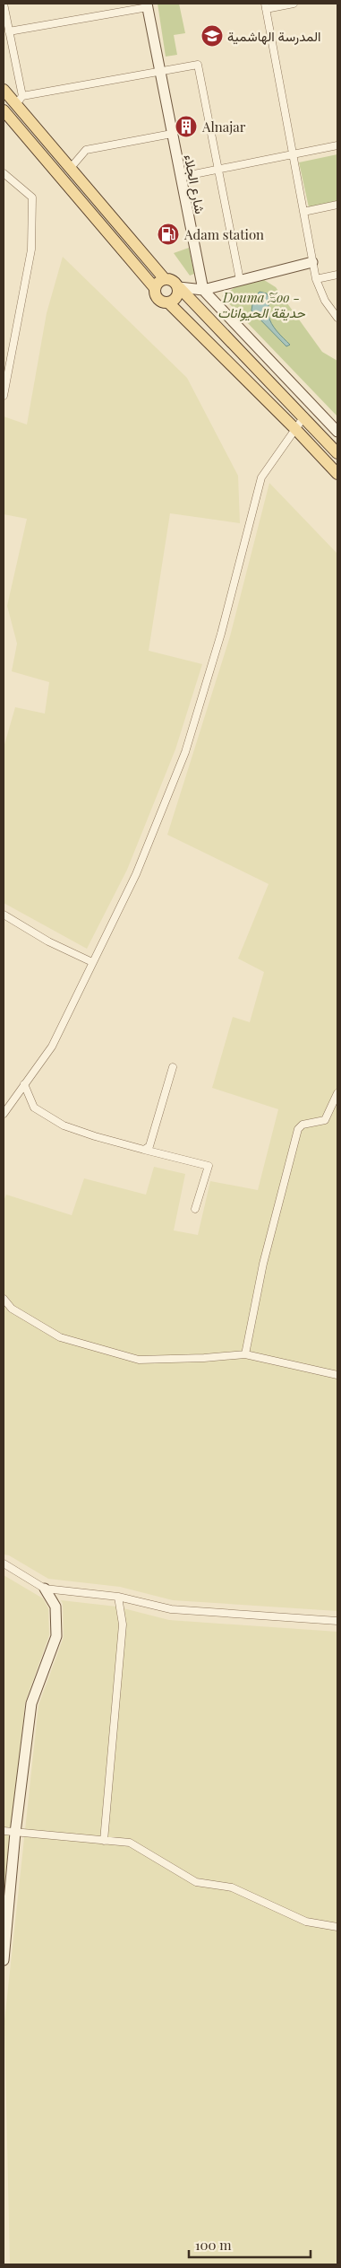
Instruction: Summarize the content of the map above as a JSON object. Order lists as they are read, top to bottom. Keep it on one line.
{"streets":{"street":["شارع الجلاء"]},"parks":["Douma Zoo - حديقة الحيوانات"],"places":{"school or university":["المدرسة الهاشمية"],"building":["Alnajar"],"fuel station":["Adam station"]},"scale_bar":"100 m"}
